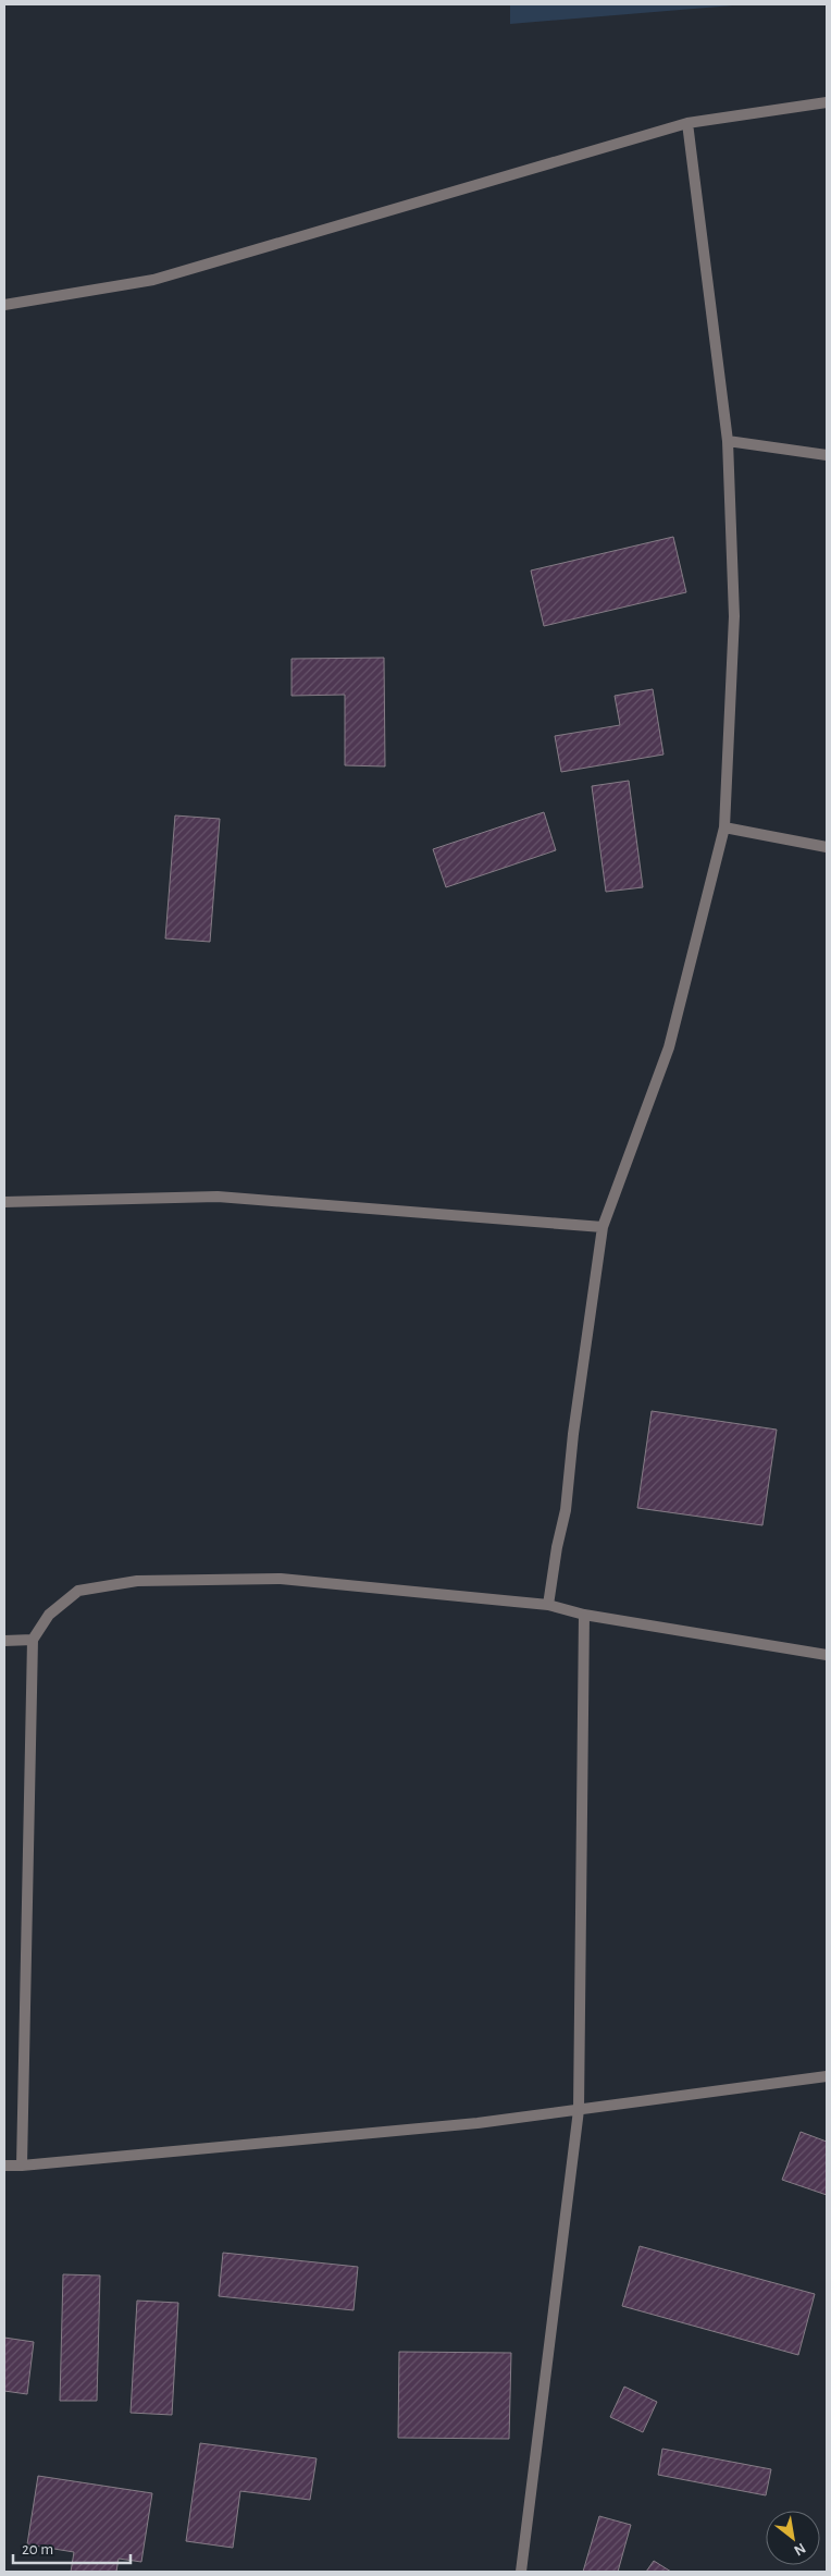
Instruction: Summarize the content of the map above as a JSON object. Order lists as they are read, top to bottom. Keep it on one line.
{"scale_bar":"20 m","north":"bottom right"}
